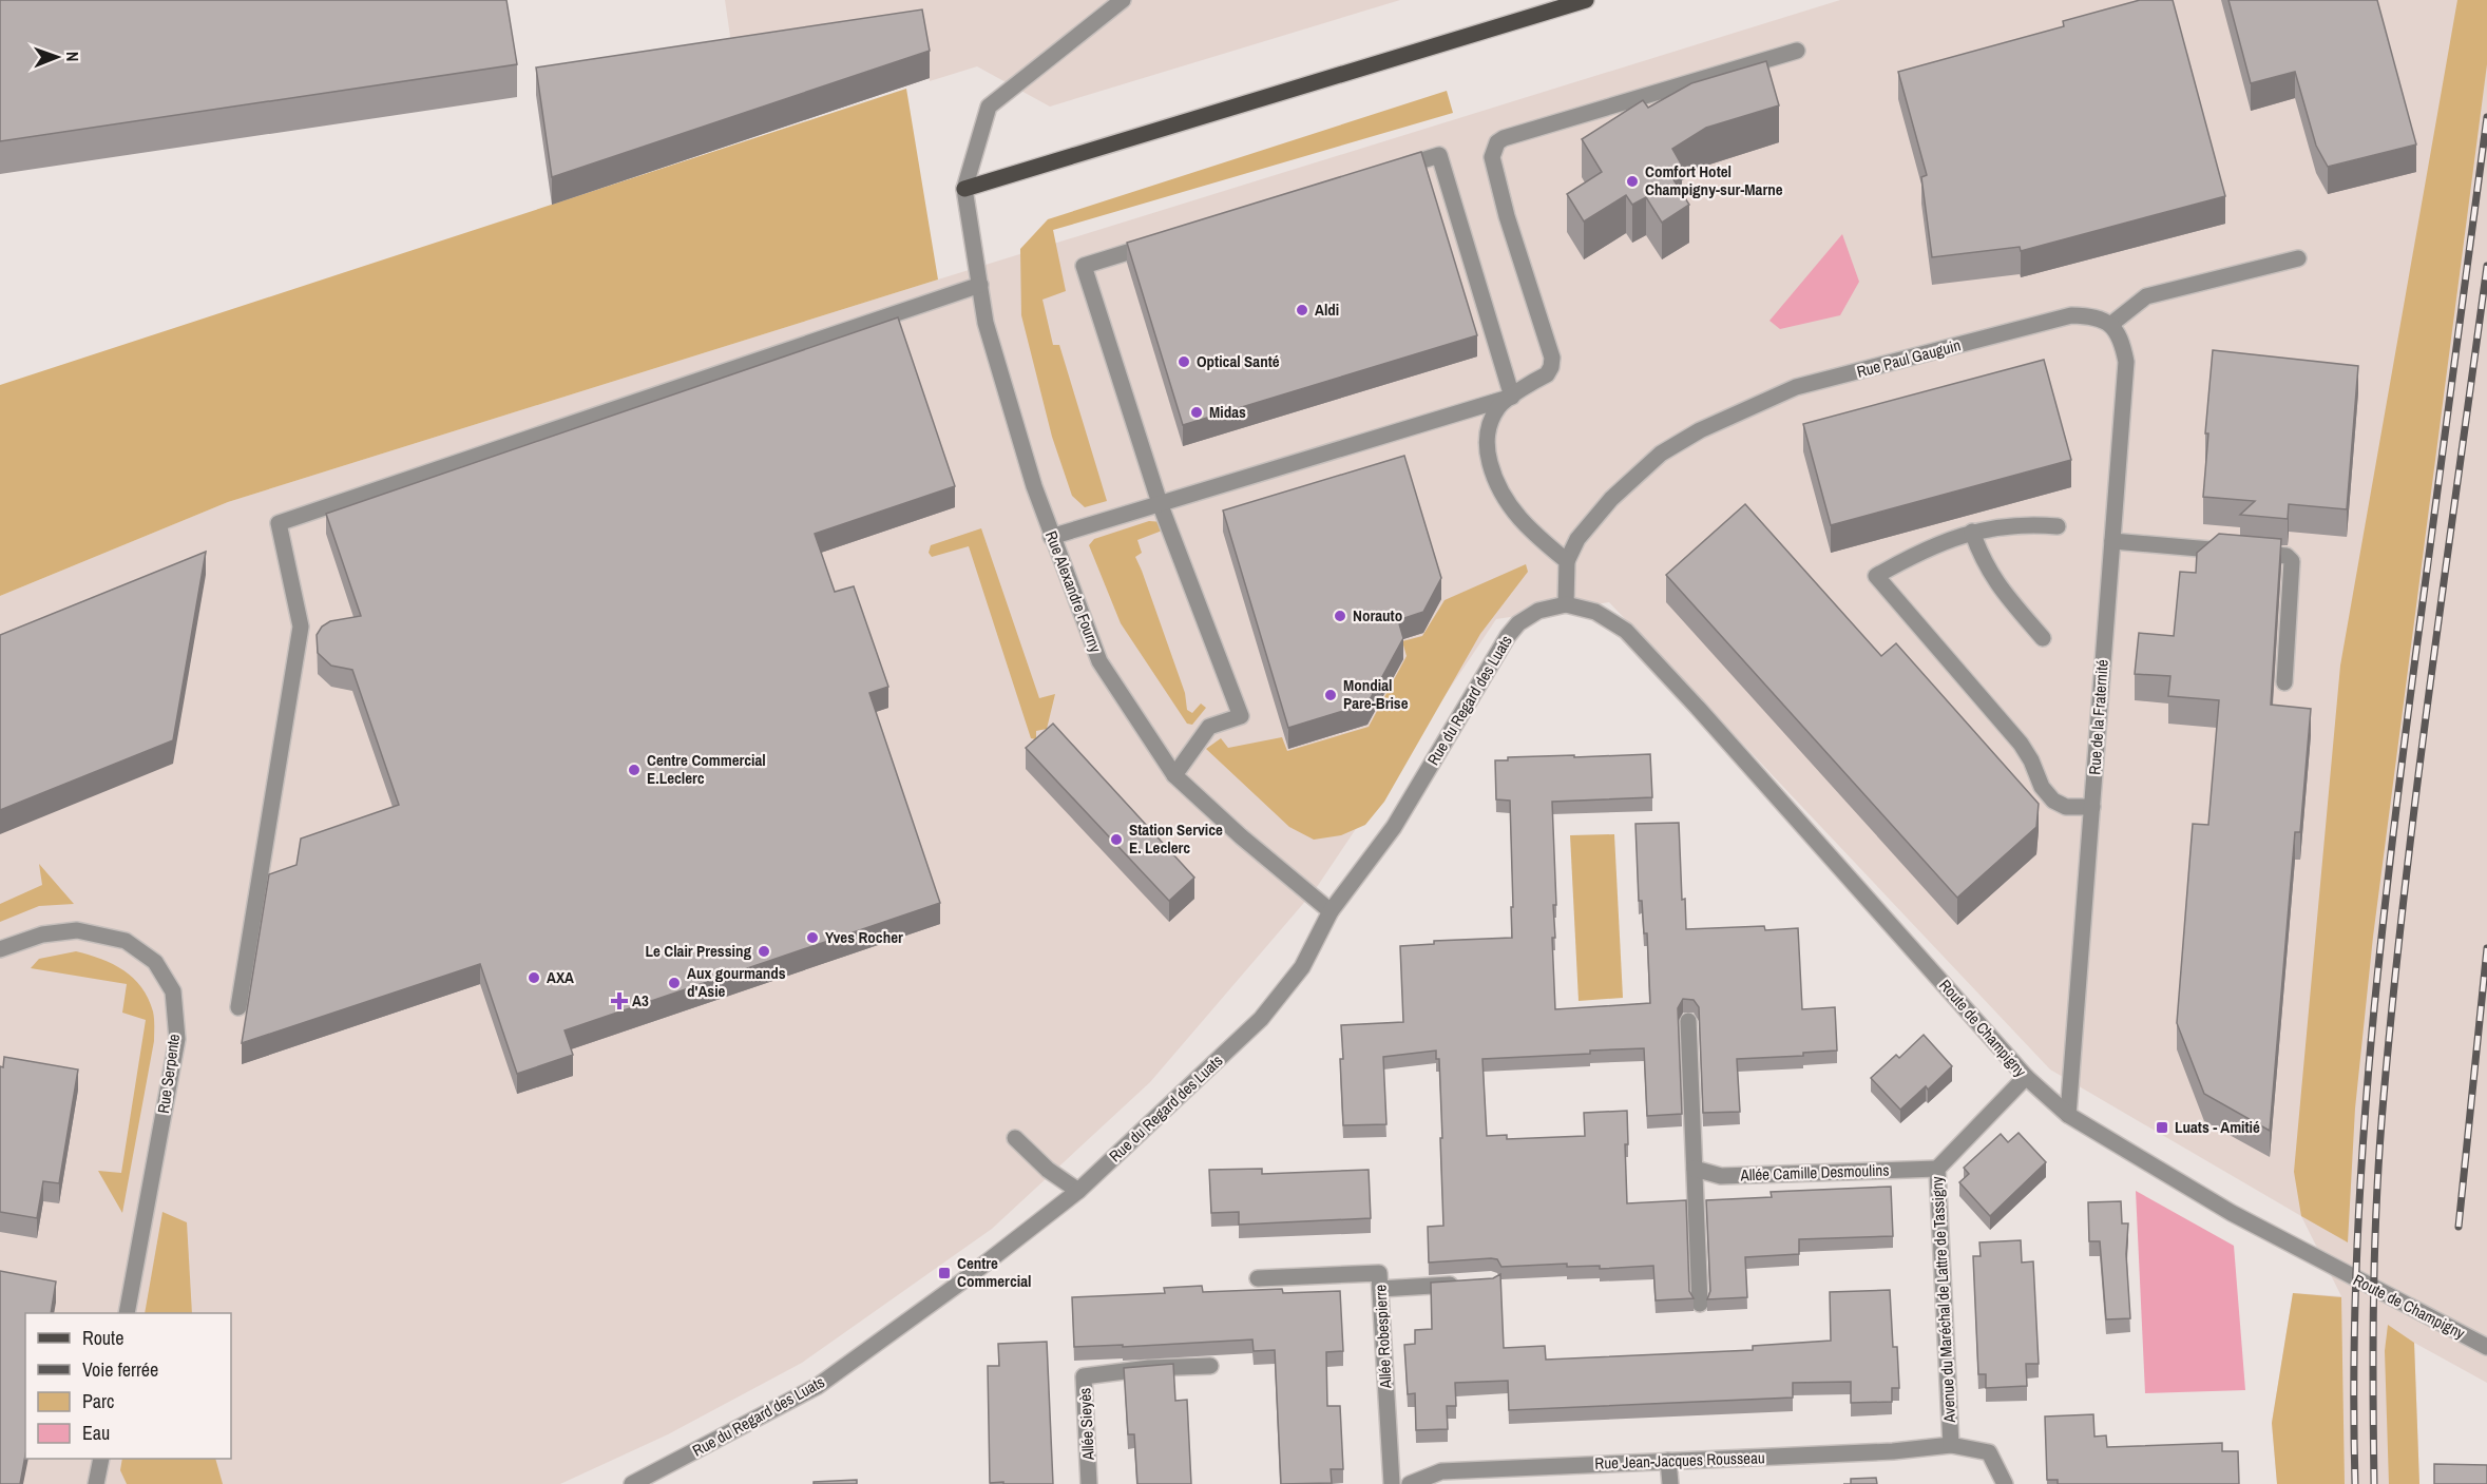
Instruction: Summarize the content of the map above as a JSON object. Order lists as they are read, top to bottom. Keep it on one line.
{"streets":{"street":["Rue Paul Gauguin","Rue Alexandre Fourny","Rue du Regard des Luats","Rue de la Fraternité","Route de Champigny","Rue Serpente","Allée Camille Desmoulins","Avenue du Maréchal de Lattre de Tassigny","Allée Robespierre","Allée Sieyès","Rue Jean-Jacques Rousseau"]},"crossings":[["Rue Paul Gauguin","Rue de la Fraternité"],["Rue Alexandre Fourny","Rue du Regard des Luats"],["Rue du Regard des Luats","Route de Champigny"],["Rue de la Fraternité","Route de Champigny"],["Route de Champigny","Avenue du Maréchal de Lattre de Tassigny"],["Allée Camille Desmoulins","Avenue du Maréchal de Lattre de Tassigny"],["Avenue du Maréchal de Lattre de Tassigny","Rue Jean-Jacques Rousseau"]],"places":{"other":["Comfort Hotel Champigny-sur-Marne","Aldi","Optical Santé","Midas","Norauto","Mondial Pare-Brise","Centre Commercial E.Leclerc","Station Service E. Leclerc","Yves Rocher","Le Clair Pressing","AXA","Aux gourmands d'Asie"],"health":["A3"],"transit":["Luats - Amitié","Centre Commercial"]},"legend":["Route","Voie ferrée","Parc","Eau"],"north":"right"}
